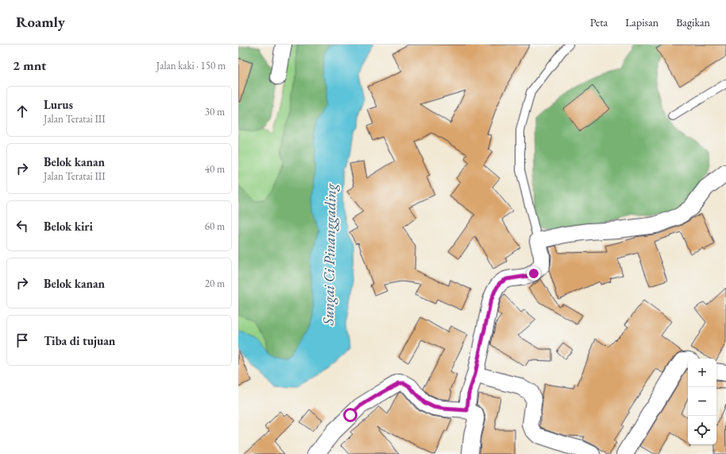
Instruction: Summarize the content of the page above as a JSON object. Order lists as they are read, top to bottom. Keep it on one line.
{"water":["Sungai Ci Pinanggading"],"page":{"header":"Roamly","nav":["Peta","Lapisan","Bagikan"],"heading":["2 mnt","Jalan kaki · 150 m"],"list":[["Lurus","Jalan Teratai III","30 m"],["Belok kanan","Jalan Teratai III","40 m"],["Belok kiri","60 m"],["Belok kanan","20 m"],"Tiba di tujuan"],"map_buttons":["+","−"]}}
